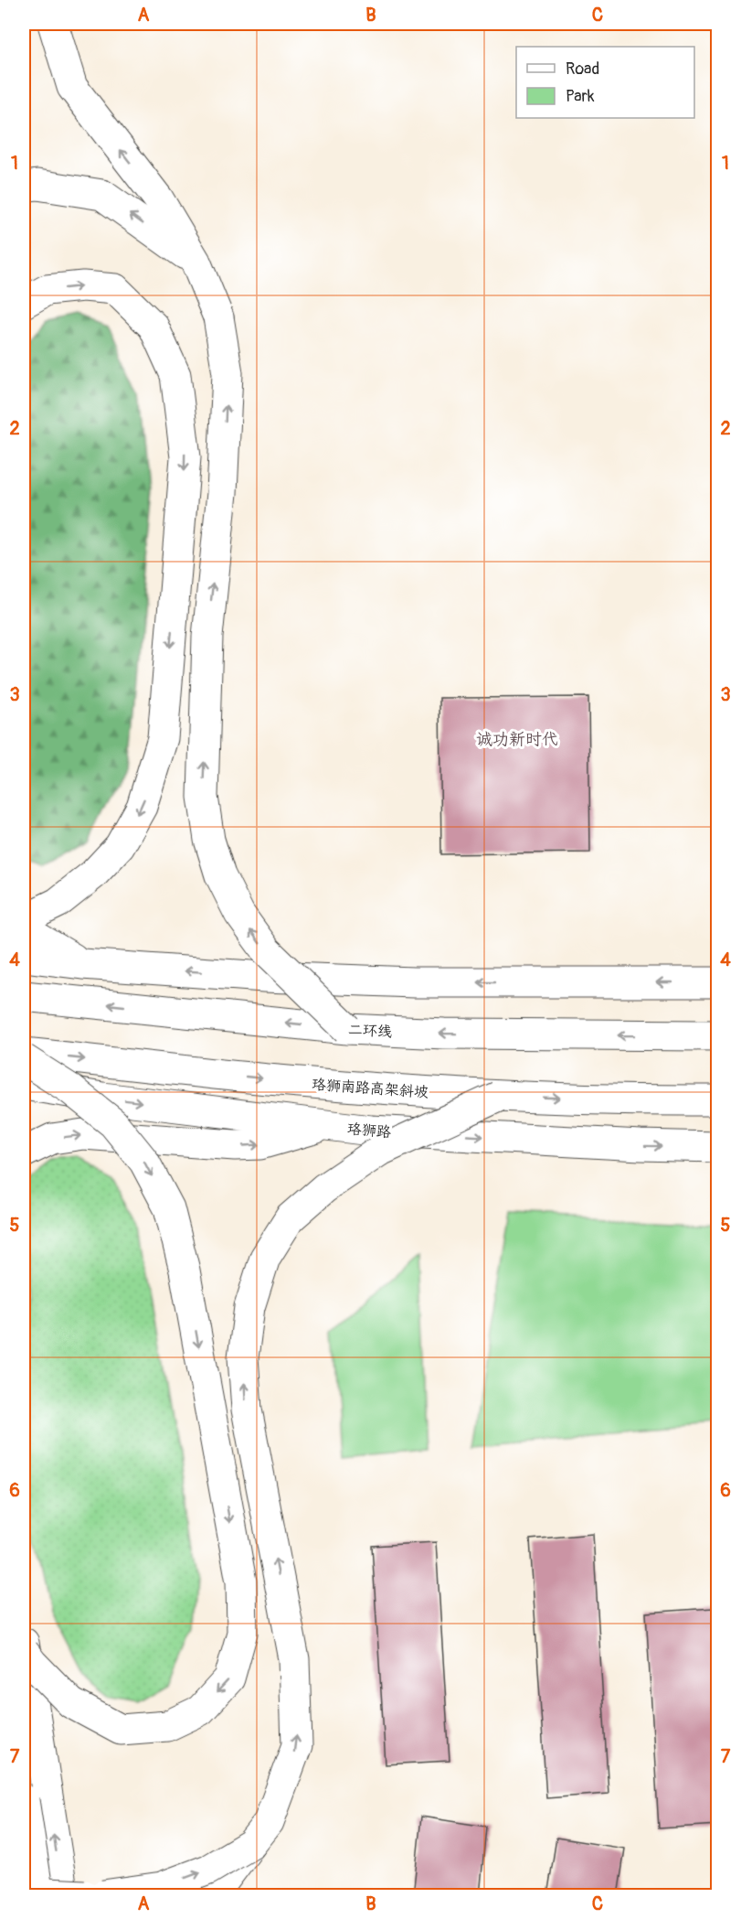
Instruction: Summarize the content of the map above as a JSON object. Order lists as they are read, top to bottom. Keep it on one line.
{"streets":{"main road":["二环线","珞狮南路高架斜坡","珞狮路"]},"districts":["诚功新时代"],"legend":["Road","Park"],"grid":{"columns":["A","B","C"],"rows":["1","2","3","4","5","6","7"]}}
